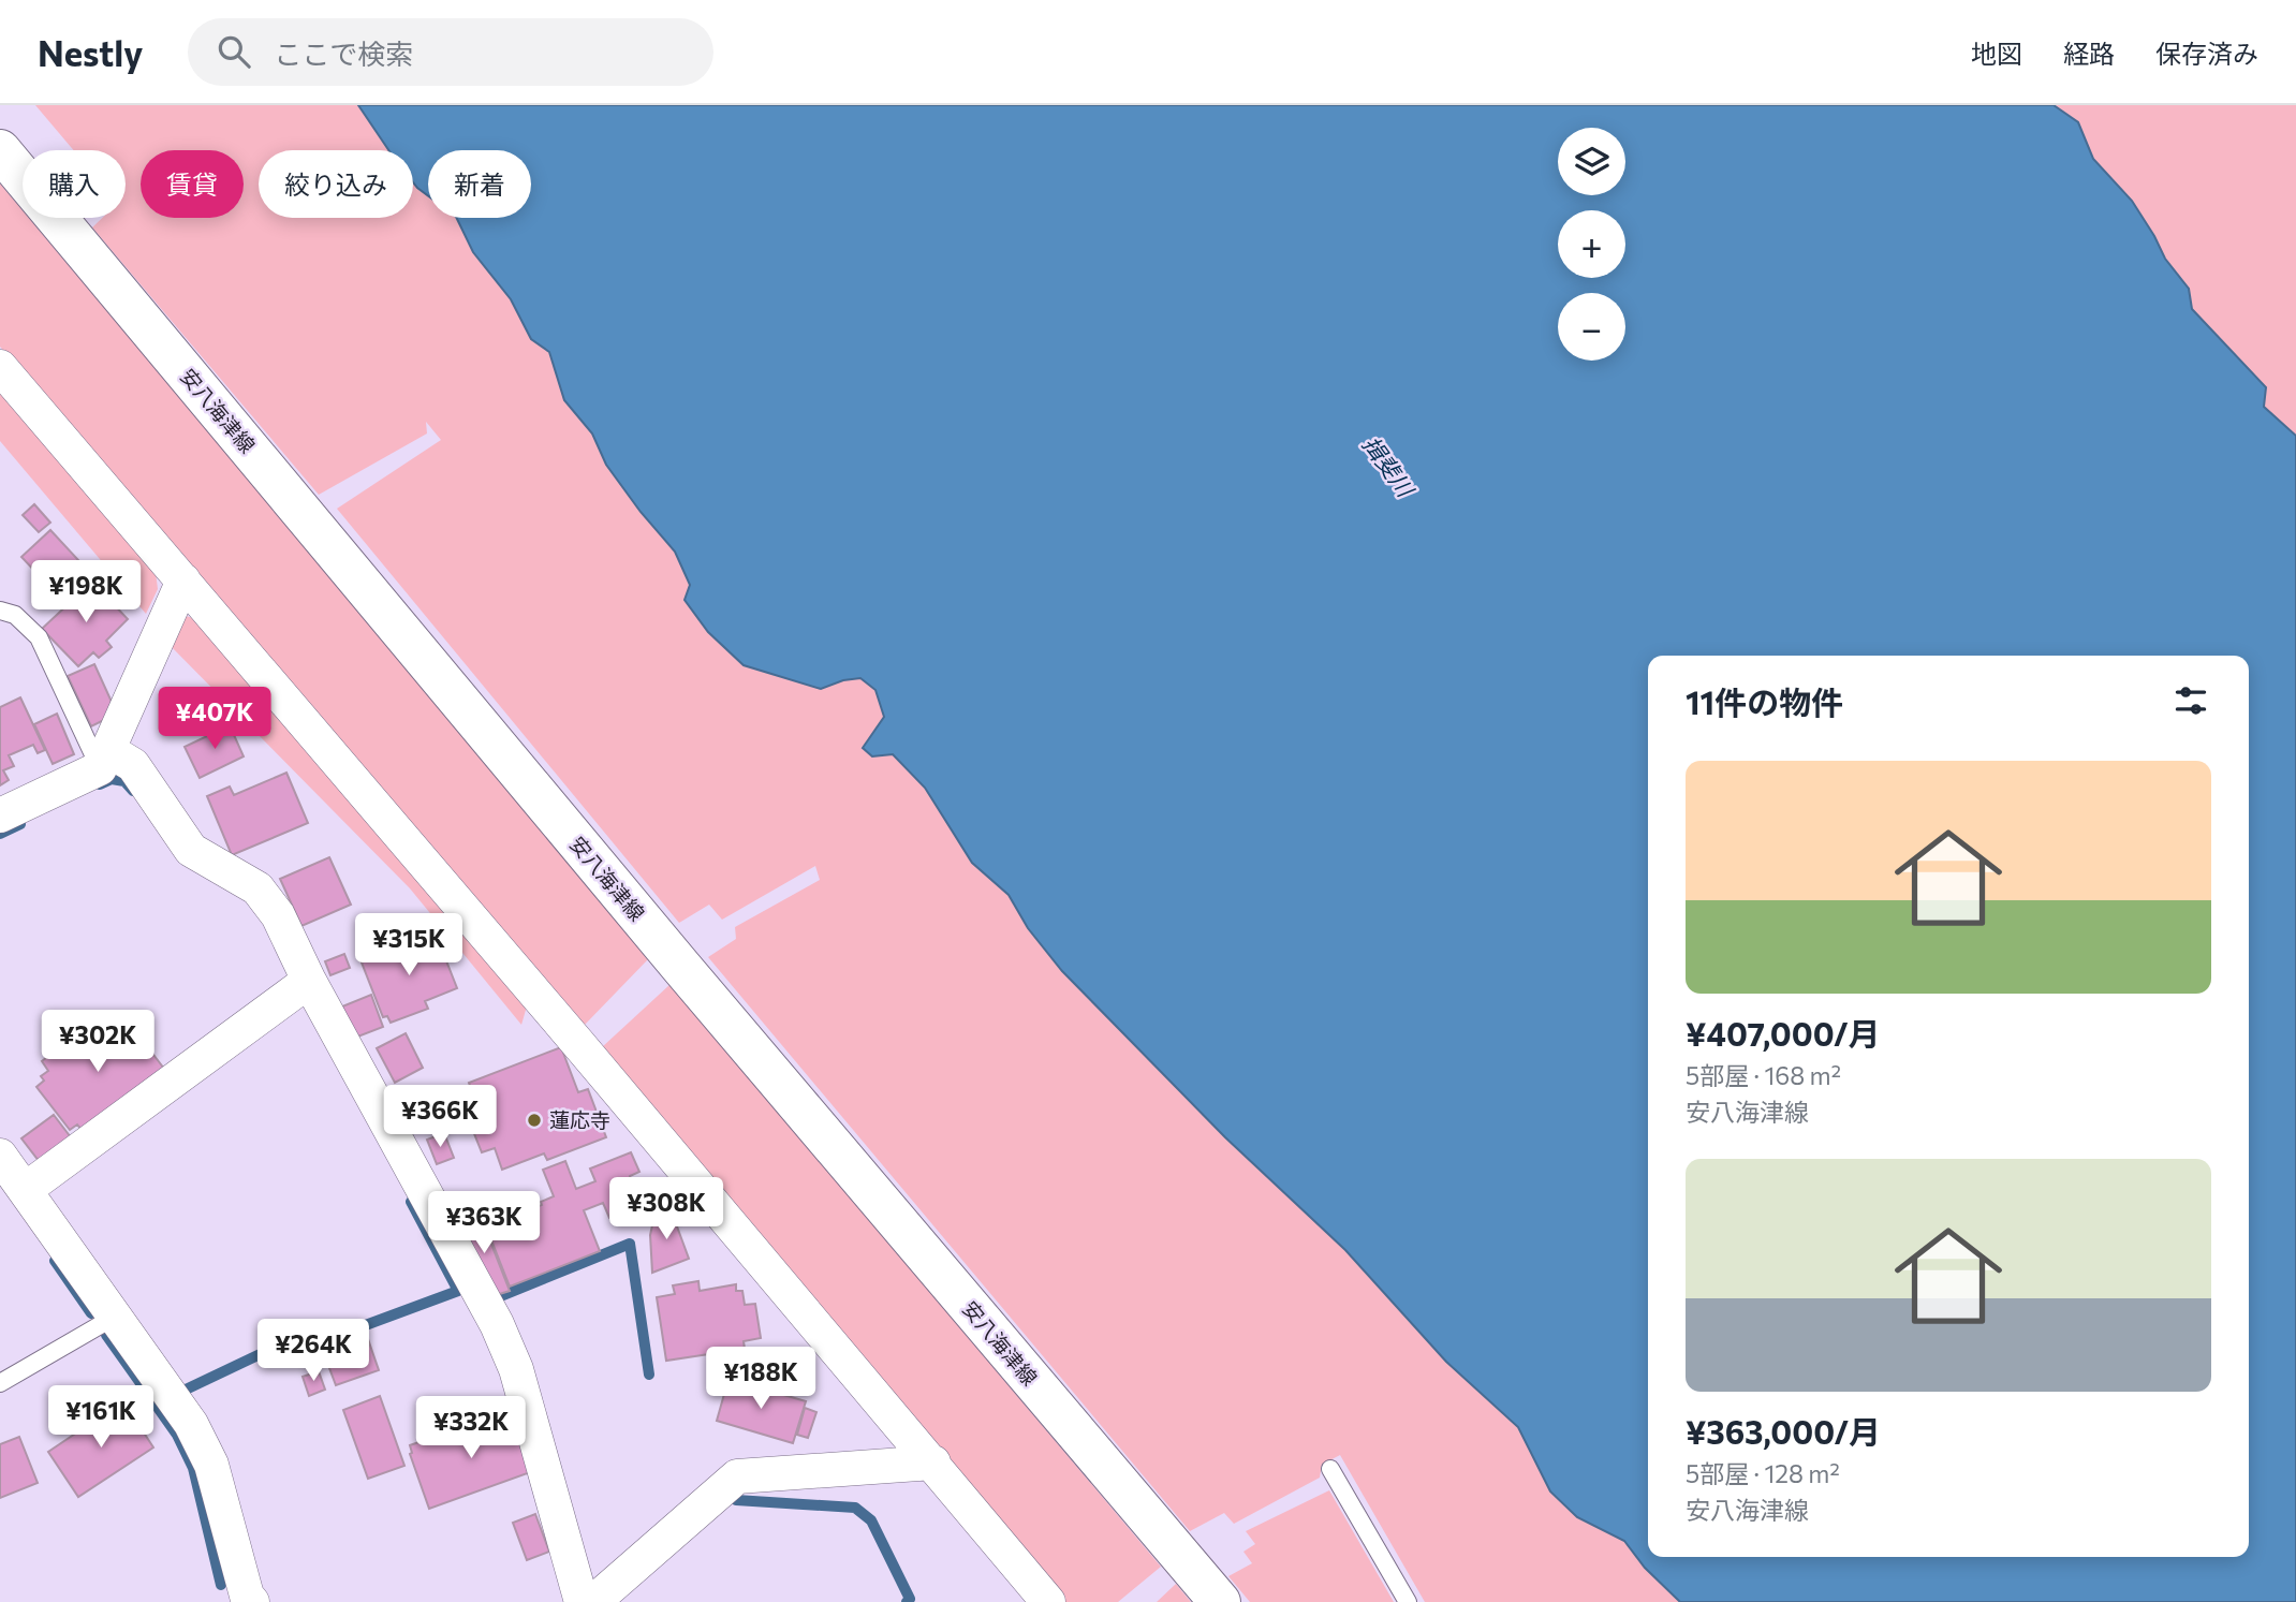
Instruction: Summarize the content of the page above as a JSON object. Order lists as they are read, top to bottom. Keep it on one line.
{"streets":{"main road":["安八海津線"]},"water":["揖斐川"],"places":["蓮応寺"],"page":{"header":"Nestly","search":"ここで検索","nav":["地図","経路","保存済み"],"map_buttons":["+","−"],"chip":["購入","賃貸","絞り込み","新着"],"price":["¥198K","¥407K","¥315K","¥302K","¥366K","¥308K","¥363K","¥264K","¥188K","¥161K","¥332K"],"heading":"11件の物件","list":[{"name":"¥407,000/月","note":"5部屋 · 168 m² · 安八海津線"},{"name":"¥363,000/月","note":"5部屋 · 128 m² · 安八海津線"}]}}
